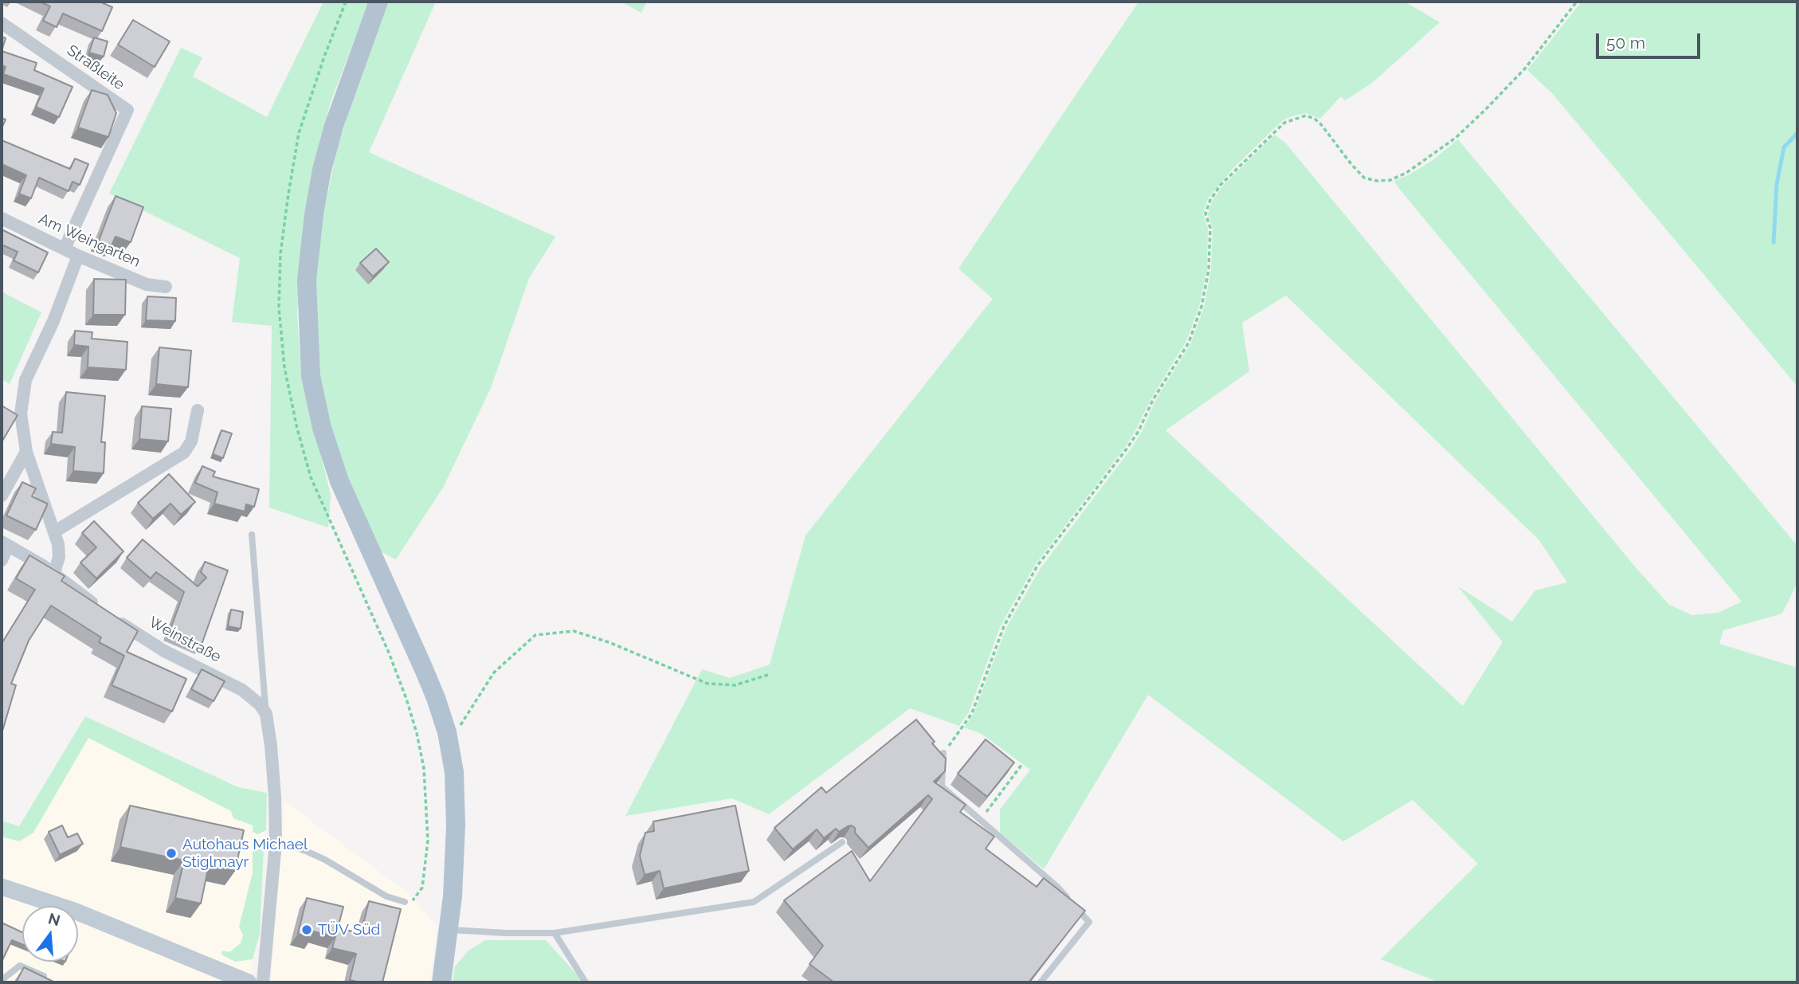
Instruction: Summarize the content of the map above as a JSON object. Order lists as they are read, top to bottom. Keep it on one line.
{"streets":{"street":["Straßleite","Am Weingarten","Weinstraße"]},"crossings":[["Straßleite","Am Weingarten"]],"places":["Autohaus Michael Stiglmayr","TÜV Süd"],"scale_bar":"50 m","north":"top"}
